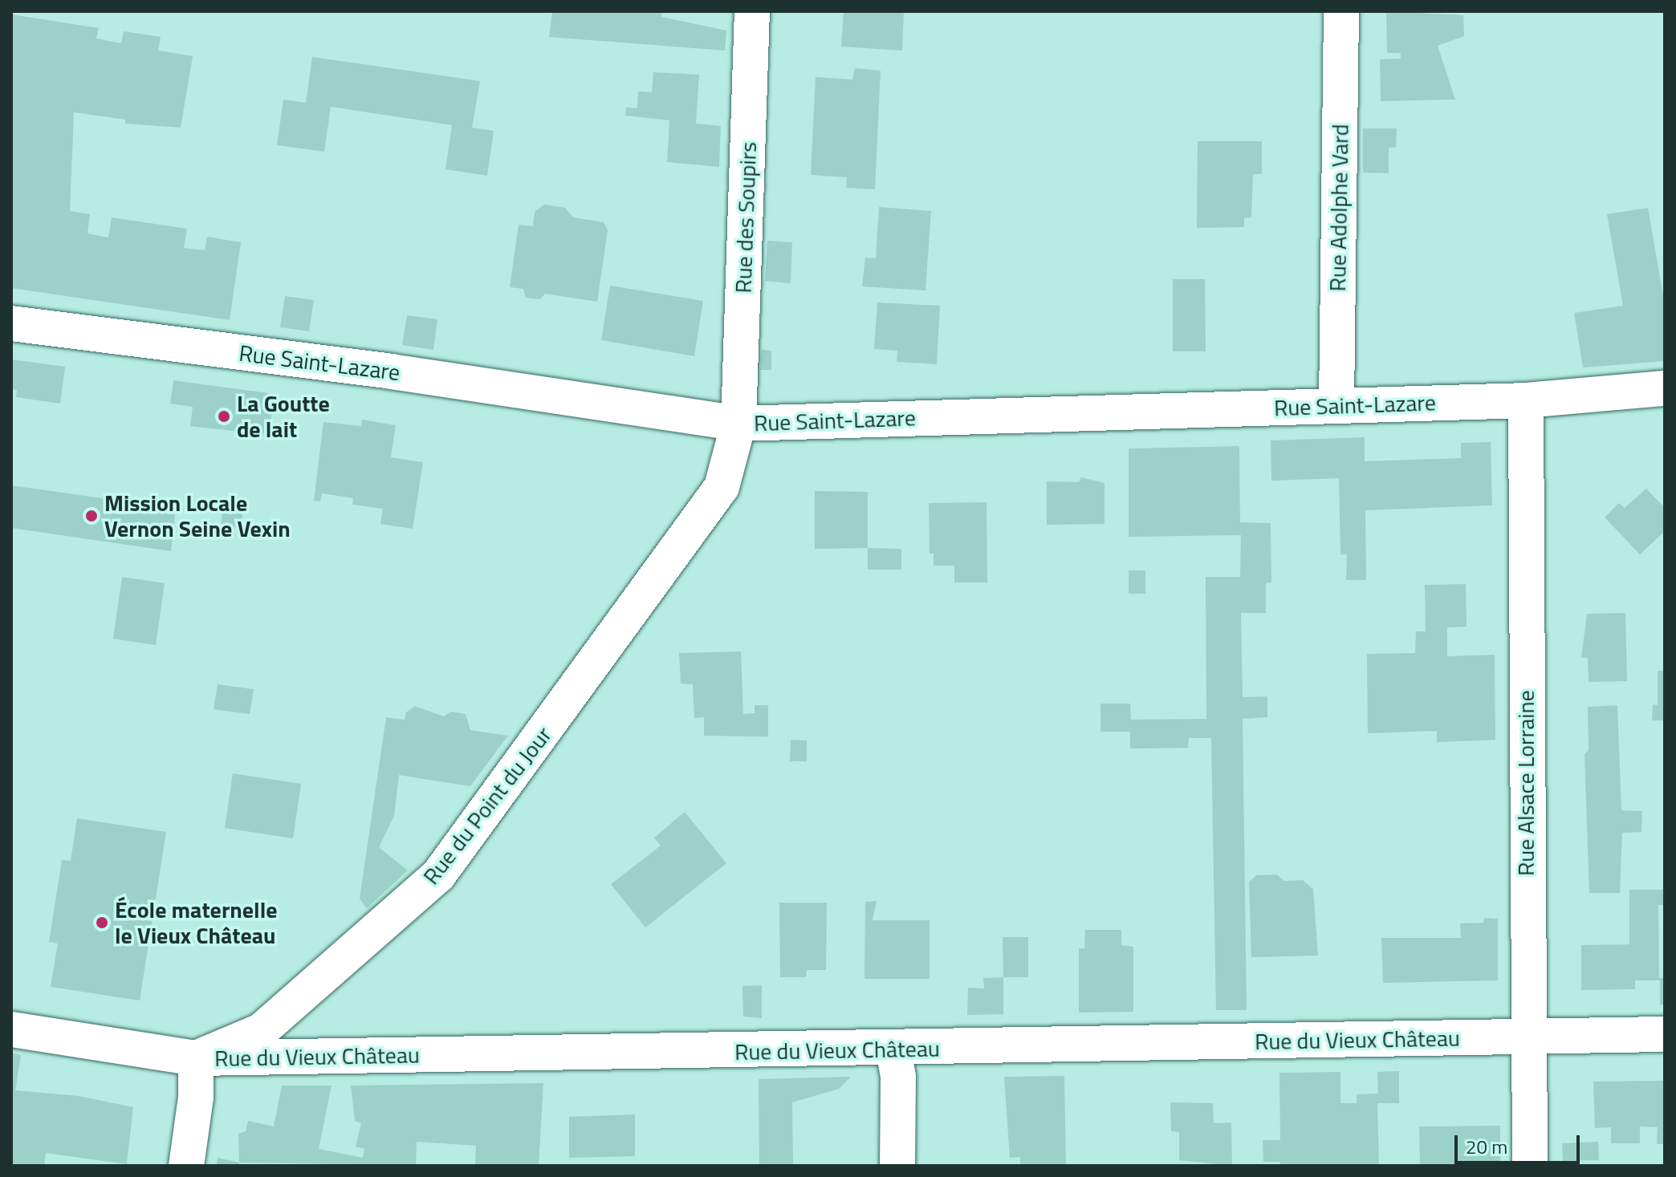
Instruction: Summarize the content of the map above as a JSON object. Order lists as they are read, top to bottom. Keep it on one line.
{"streets":{"street":["Rue Adolphe Vard","Rue des Soupirs","Rue Saint-Lazare","Rue Alsace Lorraine","Rue du Point du Jour","Rue du Vieux Château"]},"crossings":[["Rue Adolphe Vard","Rue Saint-Lazare"],["Rue des Soupirs","Rue Saint-Lazare"],["Rue des Soupirs","Rue du Point du Jour"],["Rue Saint-Lazare","Rue Alsace Lorraine"],["Rue Saint-Lazare","Rue du Point du Jour"],["Rue Alsace Lorraine","Rue du Vieux Château"],["Rue du Point du Jour","Rue du Vieux Château"]],"places":["La Goutte de lait","Mission Locale Vernon Seine Vexin","École maternelle le Vieux Château"],"scale_bar":"20 m"}
